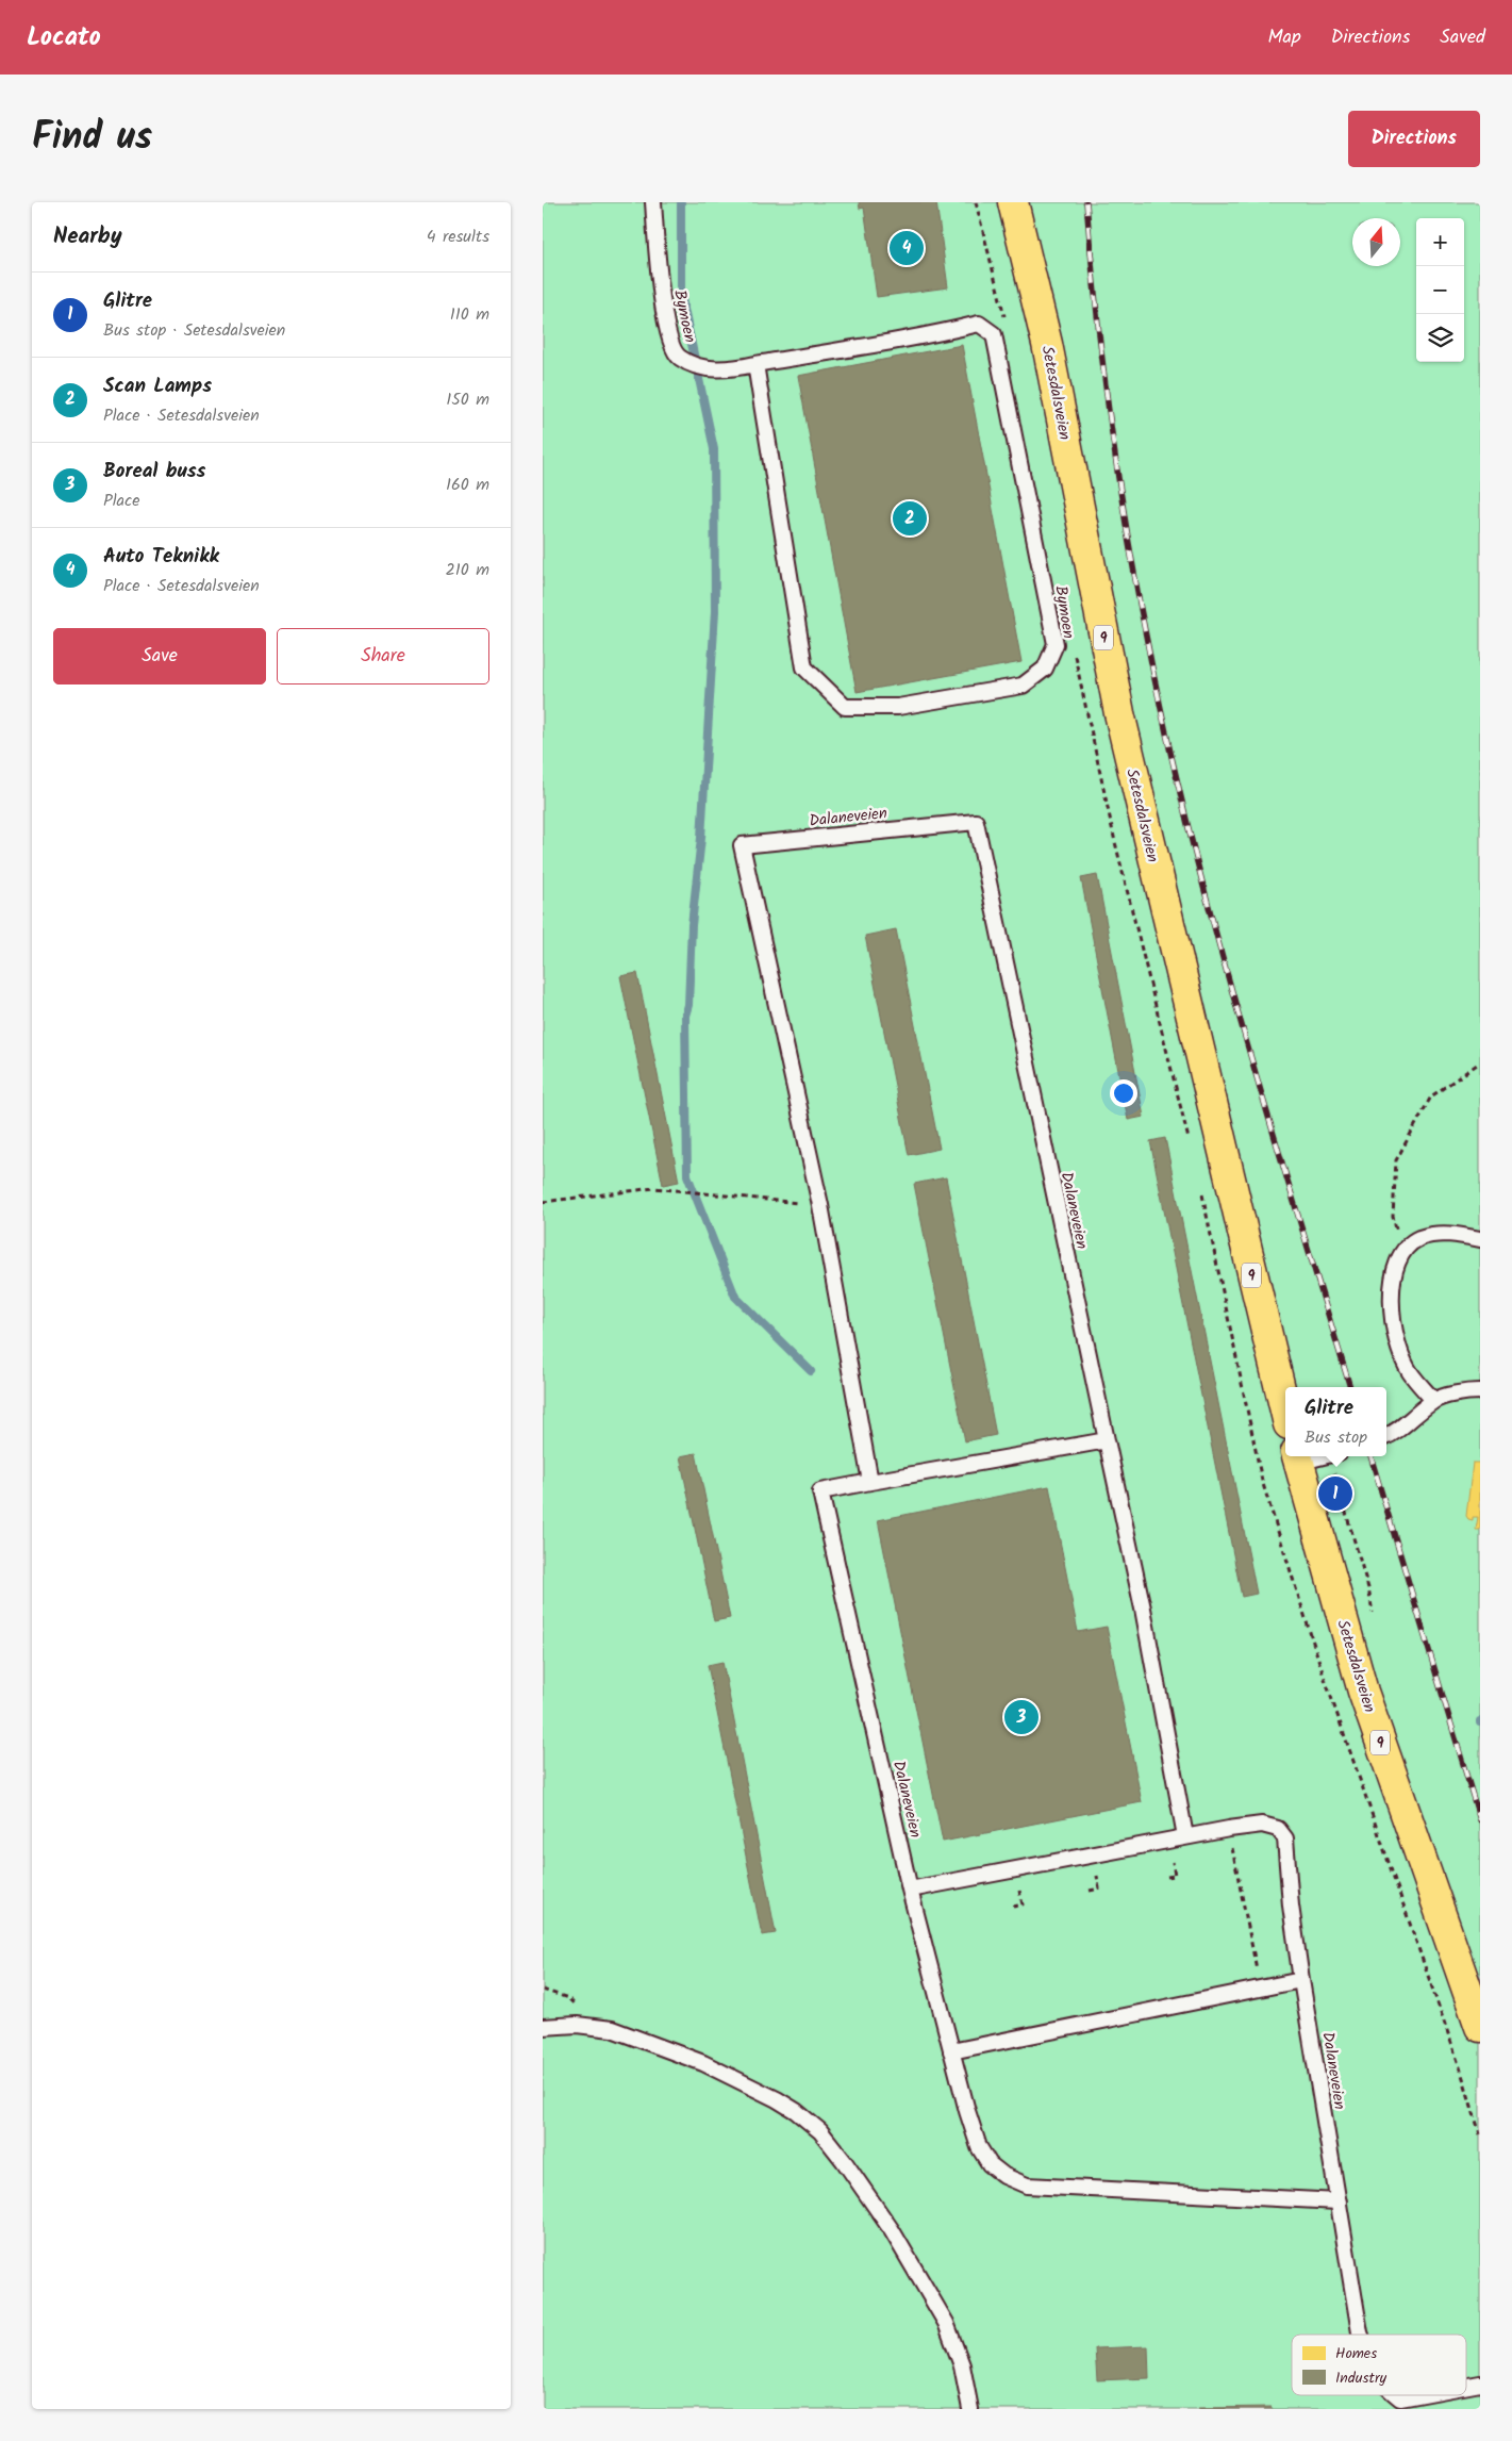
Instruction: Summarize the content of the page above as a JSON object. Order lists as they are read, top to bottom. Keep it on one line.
{"streets":{"highway":["Setesdalsveien","9"],"lane":["Bymoen","Dalaneveien"]},"legend":["Homes","Industry"],"north":"top","page":{"header":"Locato","nav":["Map","Directions","Saved"],"title":"Find us","buttons":["Directions",["Save","Share"]],"heading":["Nearby","4 results"],"map_buttons":["+","−"],"pins":["4","2","1","3"],"list":[{"mark":"1","name":"Glitre","note":"Bus stop · Setesdalsveien","value":"110 m"},{"mark":"2","name":"Scan Lamps","note":"Place · Setesdalsveien","value":"150 m"},{"mark":"3","name":"Boreal buss","note":"Place","value":"160 m"},{"mark":"4","name":"Auto Teknikk","note":"Place · Setesdalsveien","value":"210 m"}],"popup":["Glitre","Bus stop"]}}
